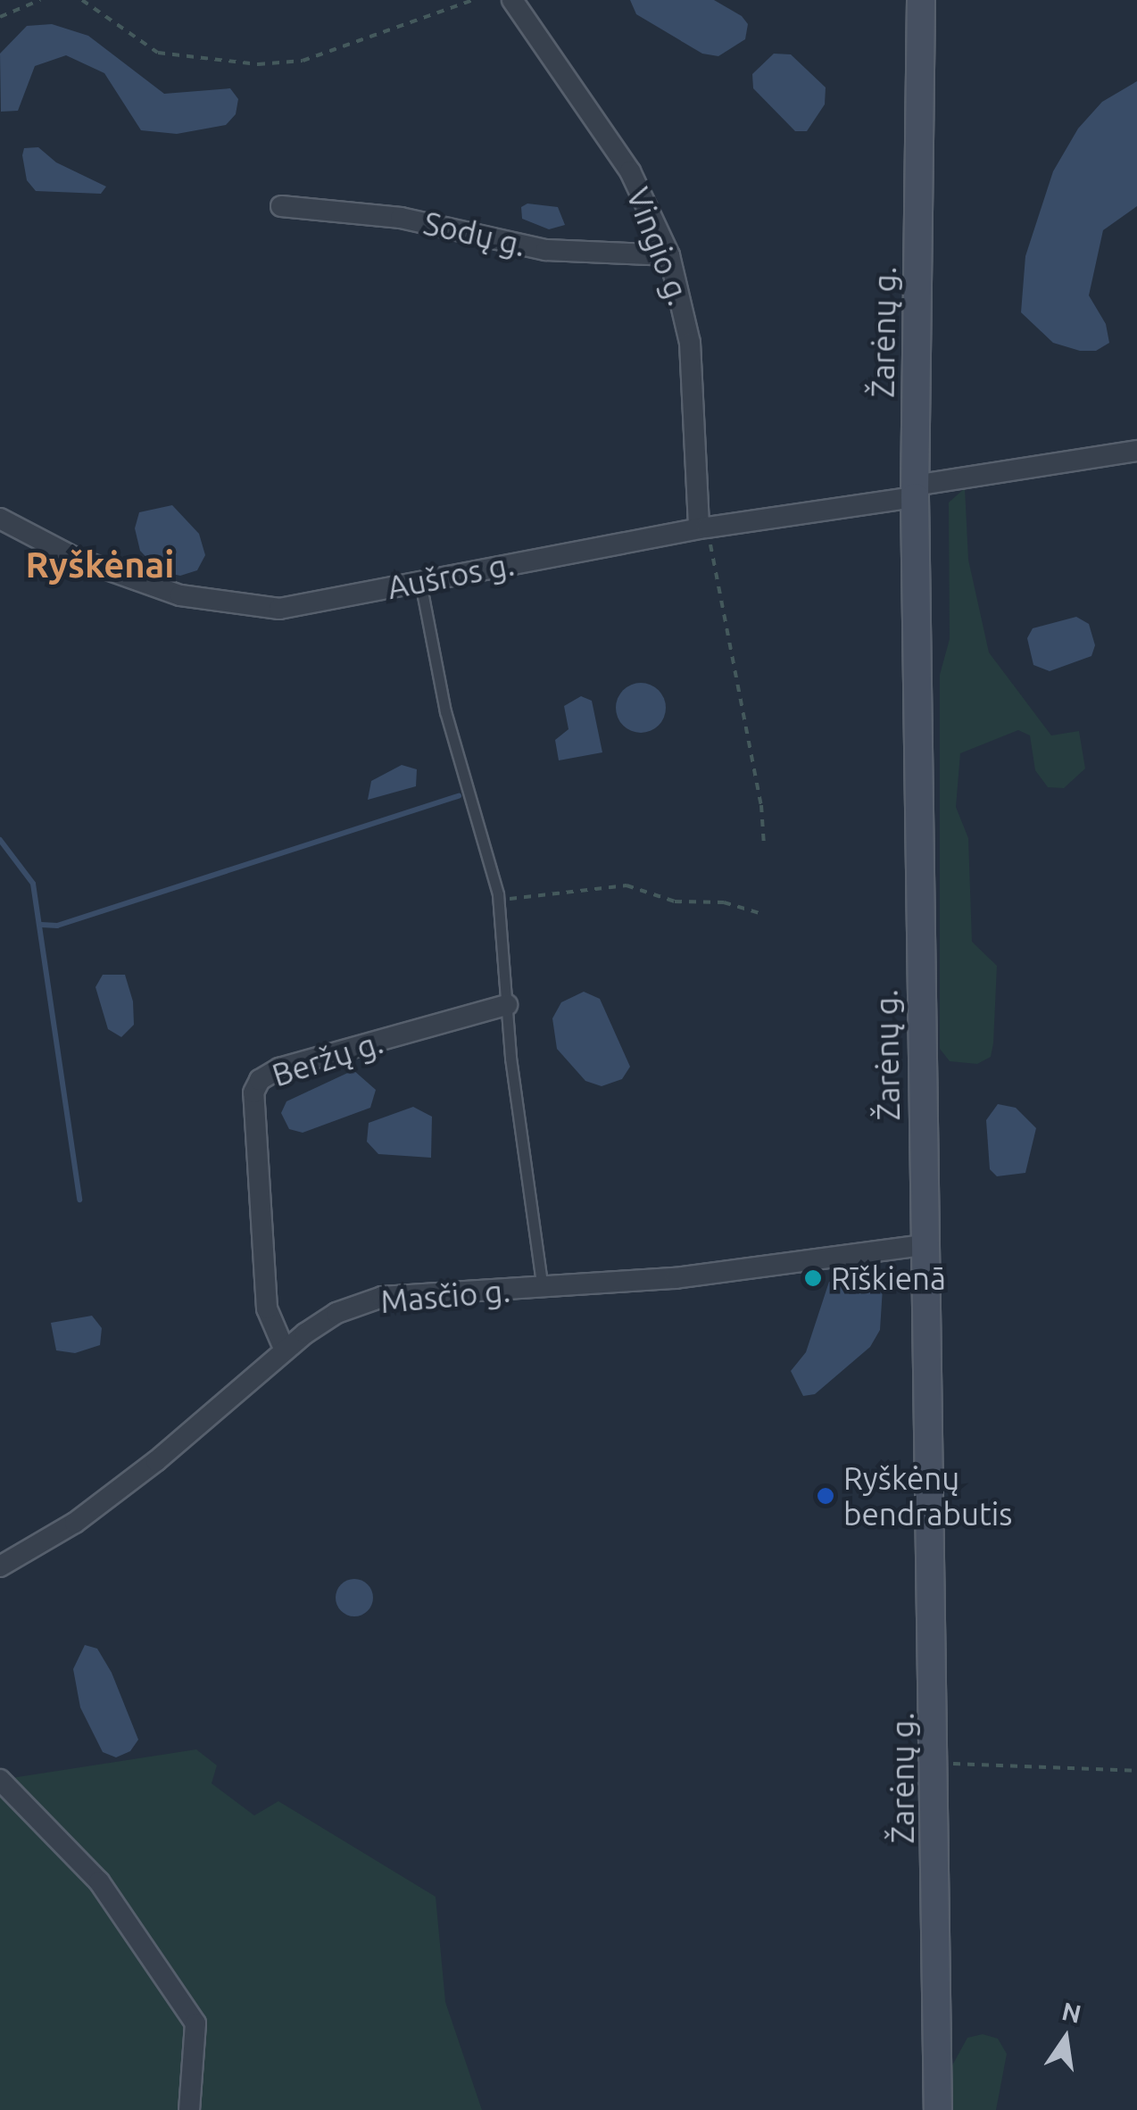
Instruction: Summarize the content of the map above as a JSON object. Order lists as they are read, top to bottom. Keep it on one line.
{"streets":{"main road":["Žarėnų g."],"street":["Sodų g.","Vingio g.","Aušros g.","Beržų g.","Masčio g."]},"crossings":[["Sodų g.","Vingio g."],["Vingio g.","Aušros g."],["Žarėnų g.","Aušros g."],["Žarėnų g.","Masčio g."],["Beržų g.","Masčio g."]],"districts":["Ryškėnai"],"places":["Rīškienā","Ryškėnų bendrabutis"],"north":"top"}
